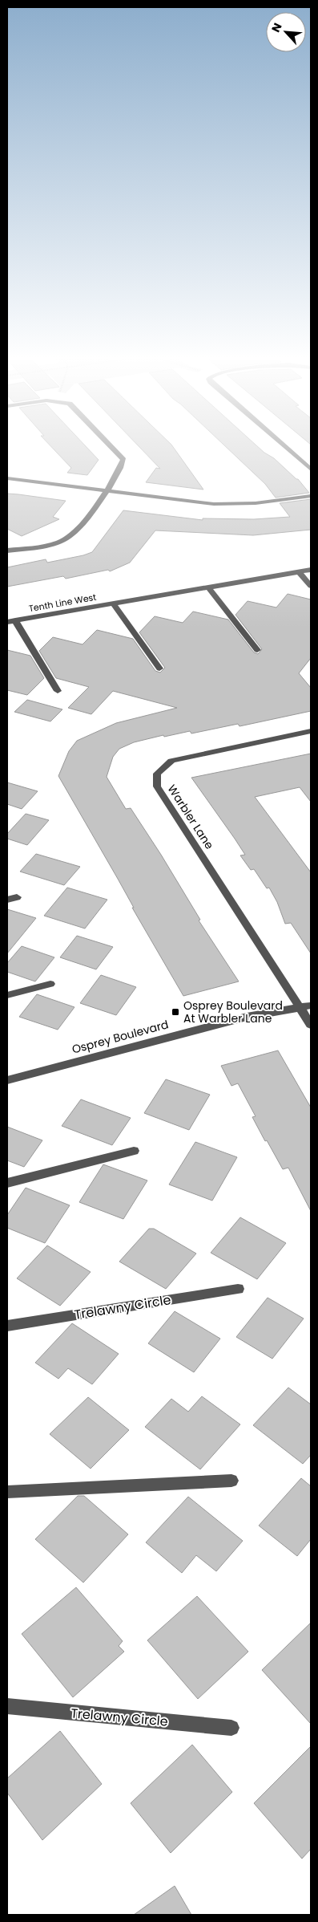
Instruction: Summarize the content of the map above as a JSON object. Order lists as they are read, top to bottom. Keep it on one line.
{"streets":{"street":["Tenth Line West","Warbler Lane","Osprey Boulevard","Trelawny Circle"]},"crossings":[["Warbler Lane","Osprey Boulevard"]],"places":{"transit":["Osprey Boulevard At Warbler Lane"]},"north":"top left"}
